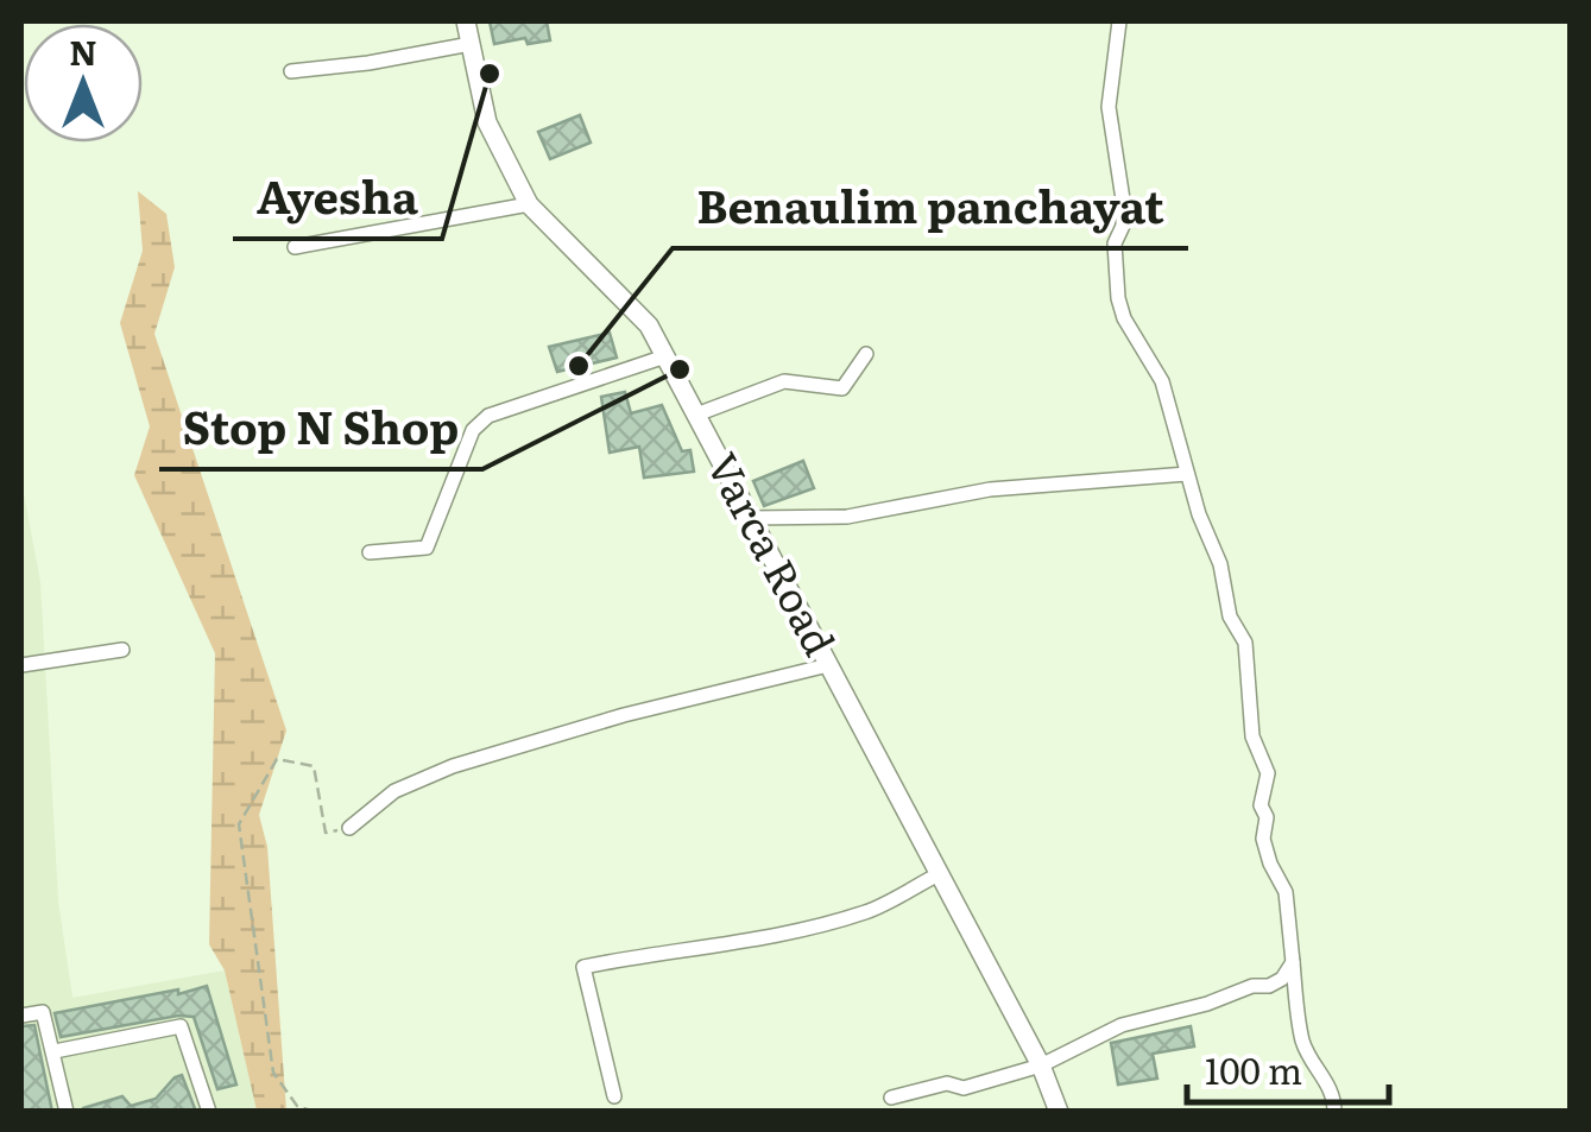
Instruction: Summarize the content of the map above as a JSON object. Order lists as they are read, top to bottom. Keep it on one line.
{"streets":{"main road":["Varca Road"]},"places":["Ayesha","Benaulim panchayat","Stop N Shop"],"scale_bar":"100 m","north":"top"}
